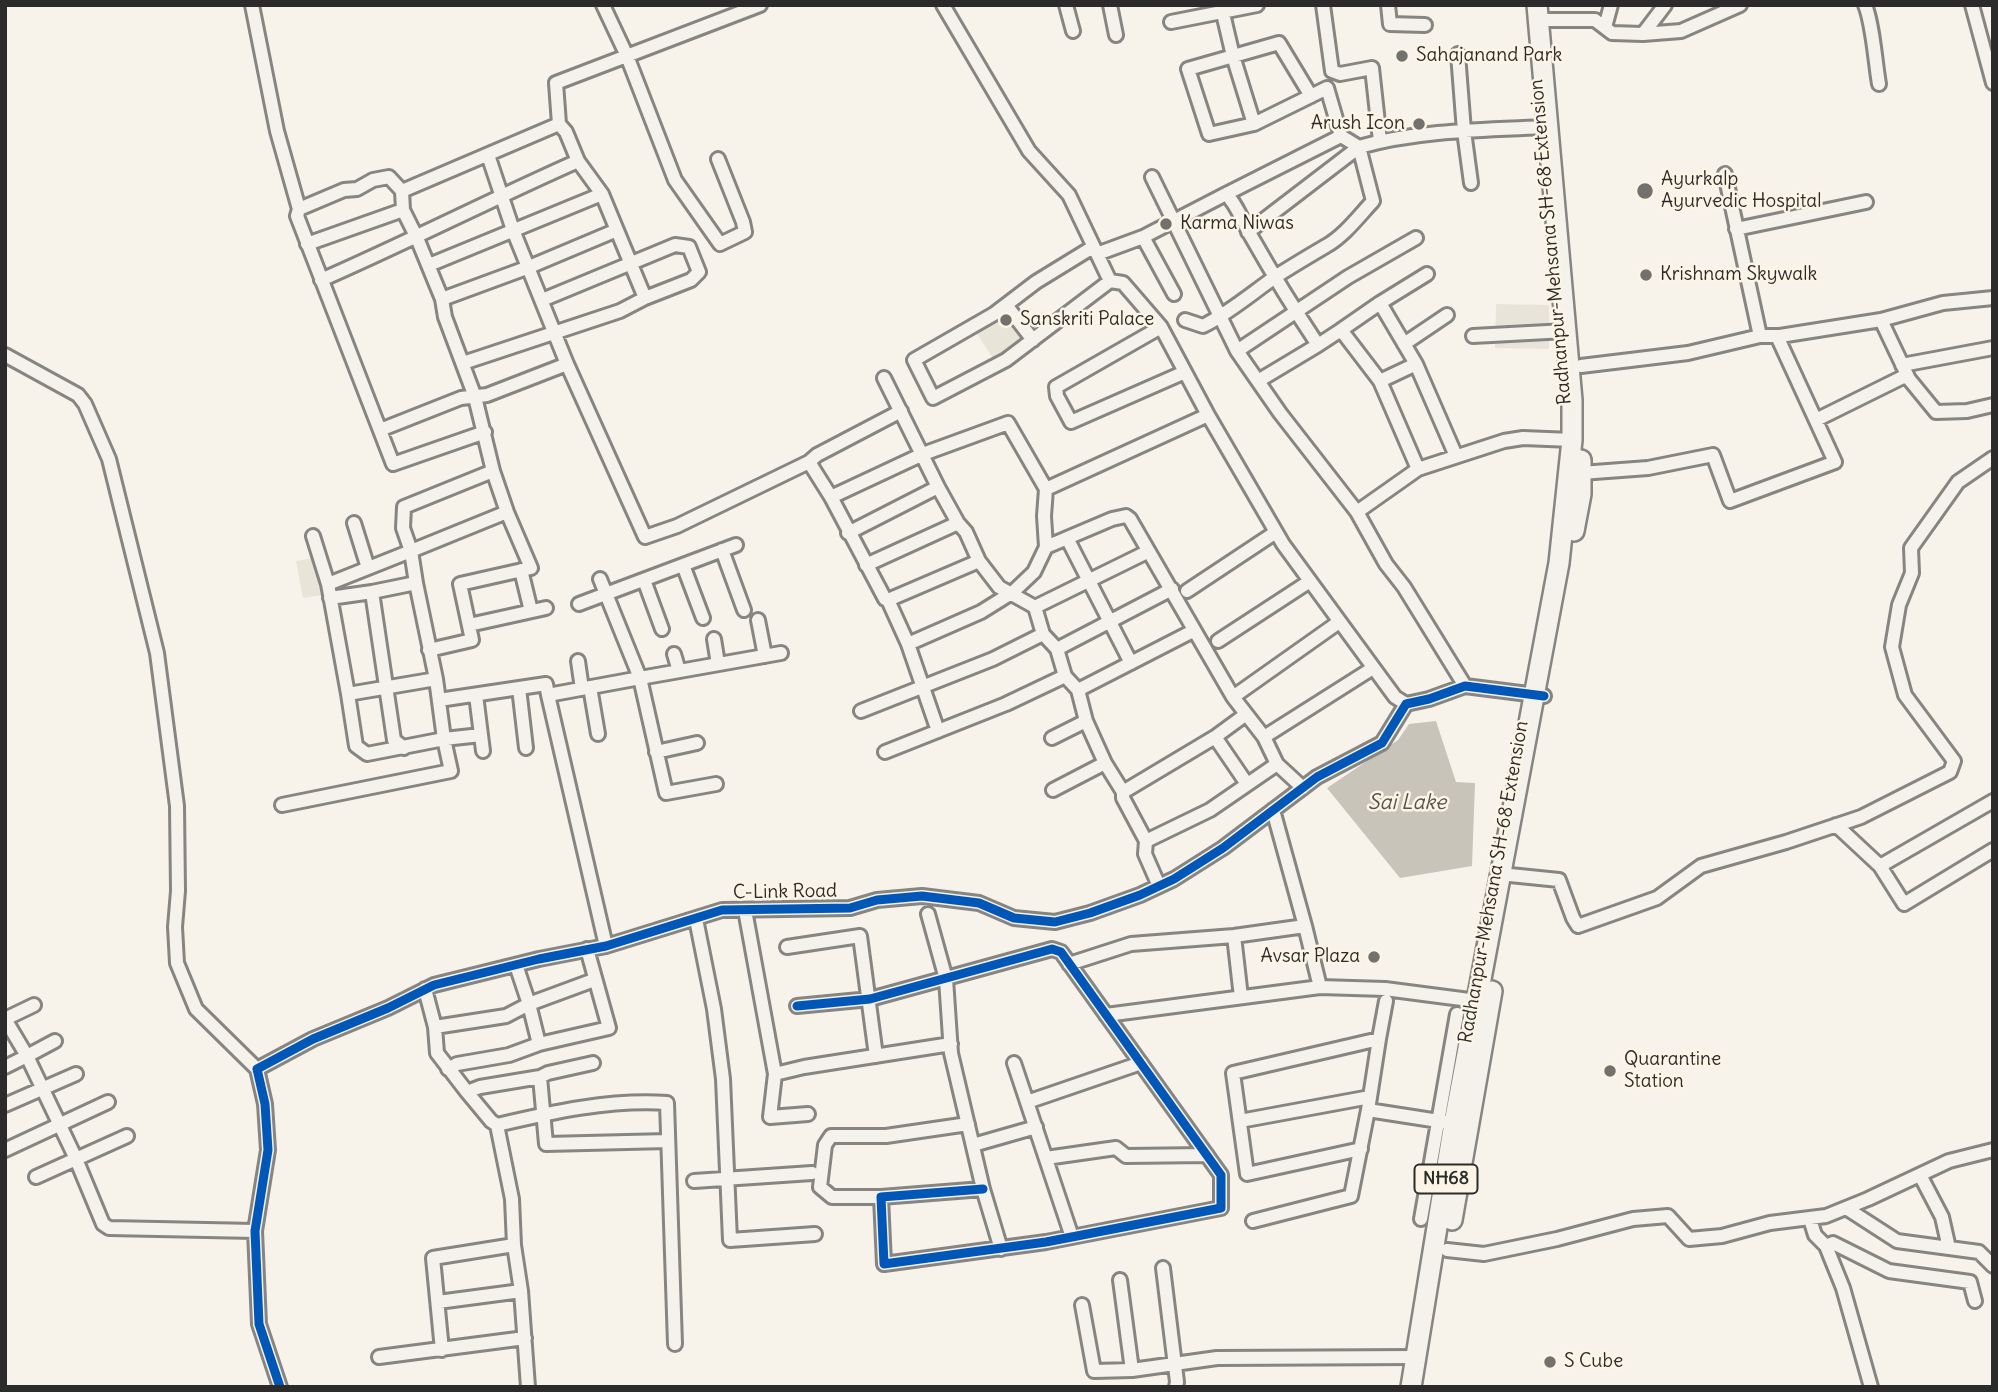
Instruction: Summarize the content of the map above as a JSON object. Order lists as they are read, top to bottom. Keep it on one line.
{"streets":{"highway":["Radhanpur-Mehsana SH-68 Extension","NH68"],"street":["C-Link Road"]},"crossings":[["Radhanpur-Mehsana SH-68 Extension","NH68"]],"water":["Sai Lake"],"places":["Sahajanand Park","Arush Icon","Ayurkalp Ayurvedic Hospital","Karma Niwas","Krishnam Skywalk","Sanskriti Palace","Avsar Plaza","Quarantine Station","S Cube"]}
